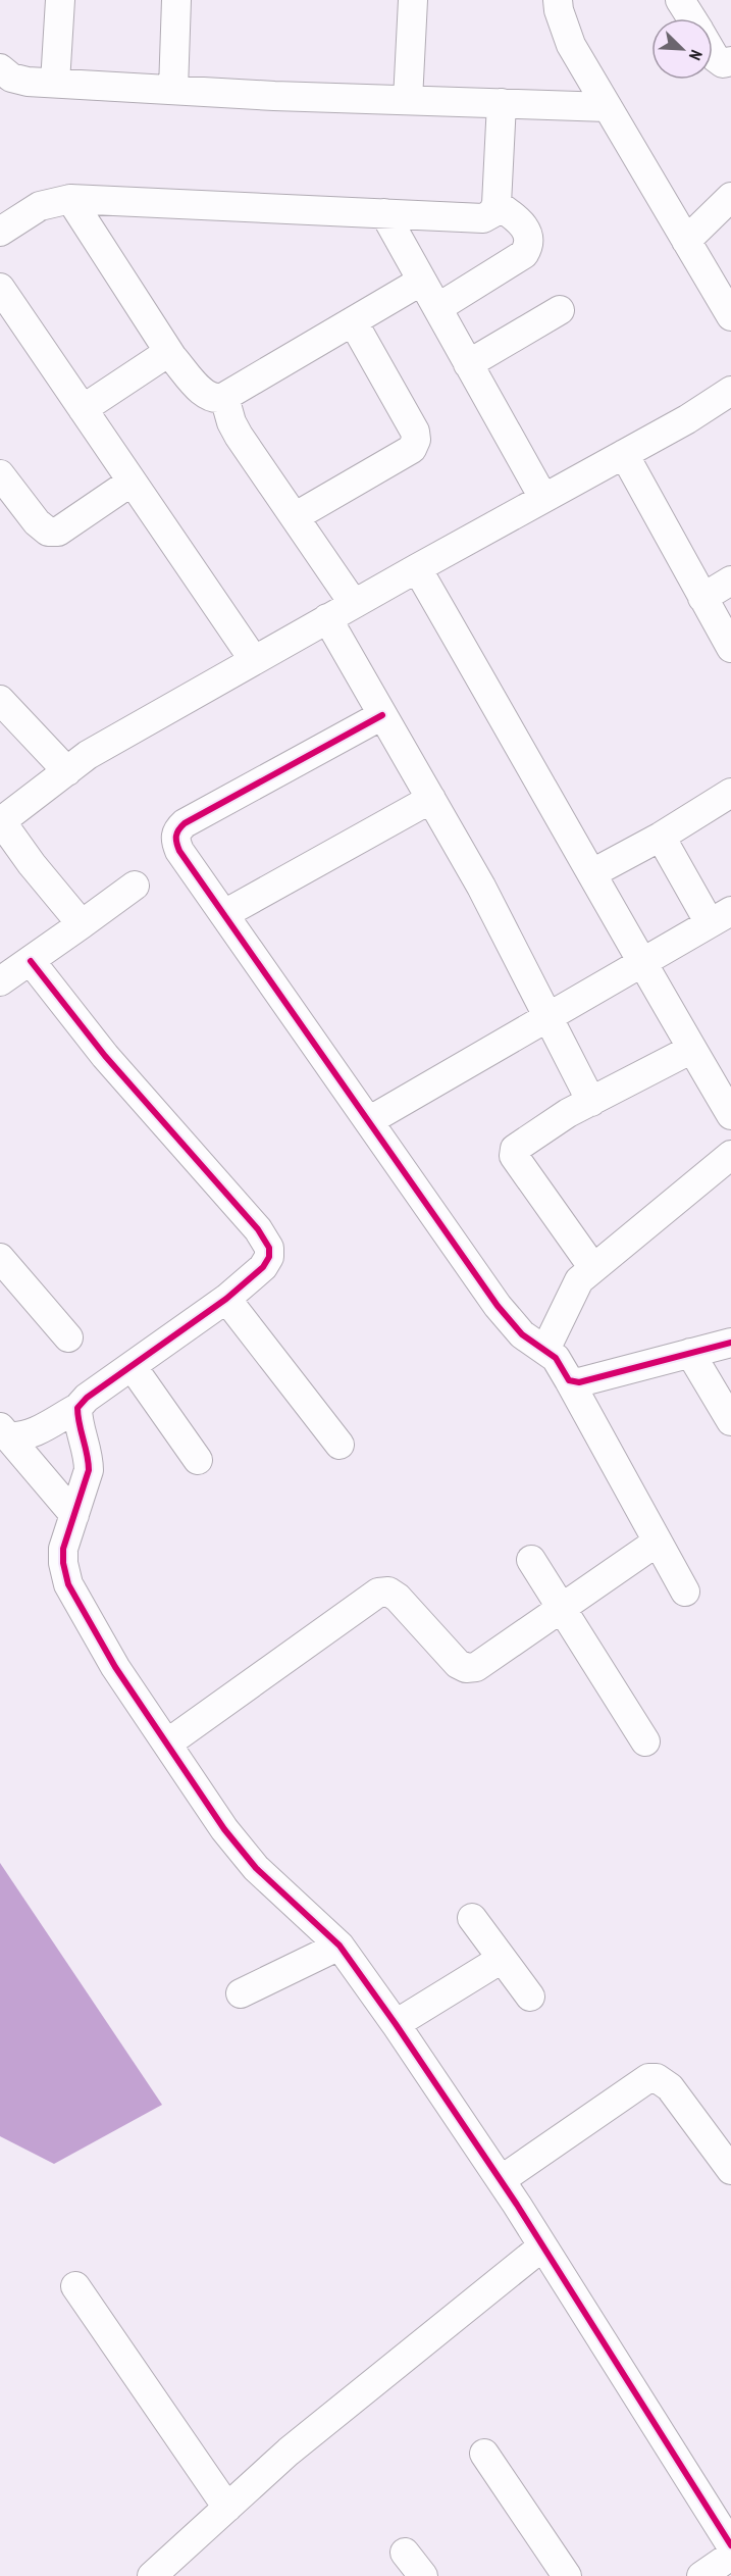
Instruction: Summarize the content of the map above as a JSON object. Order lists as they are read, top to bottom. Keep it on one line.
{"north":"bottom right"}
